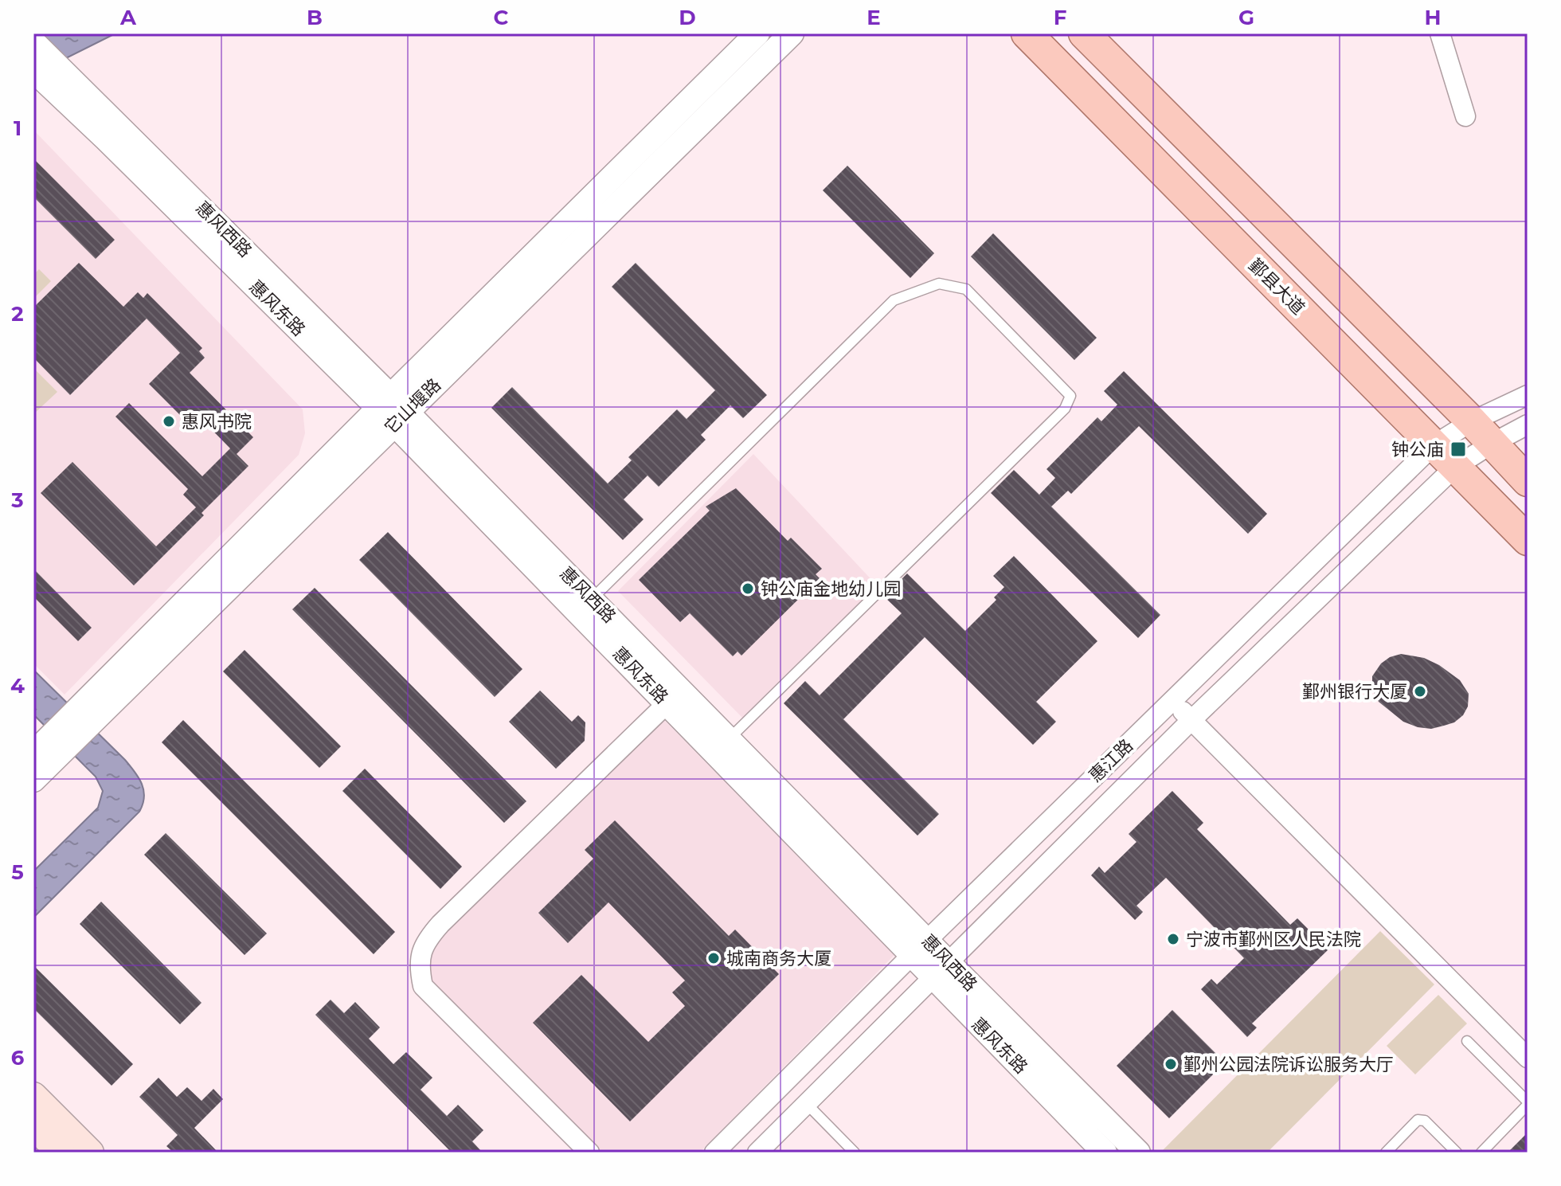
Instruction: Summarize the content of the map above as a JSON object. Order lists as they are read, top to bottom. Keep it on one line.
{"streets":{"main road":["鄞县大道"],"street":["惠风西路","惠风东路","它山堰路","惠江路"]},"crossings":[["惠风西路","惠风东路"],["惠风西路","惠江路"],["鄞县大道","惠江路"],["惠风东路","它山堰路"],["惠风东路","惠江路"]],"places":{"other":["惠风书院","钟公庙金地幼儿园","鄞州银行大厦","宁波市鄞州区人民法院","城南商务大厦","鄞州公园法院诉讼服务大厅"],"transit":["钟公庙"]},"grid":{"columns":["A","B","C","D","E","F","G","H"],"rows":["1","2","3","4","5","6"]}}
